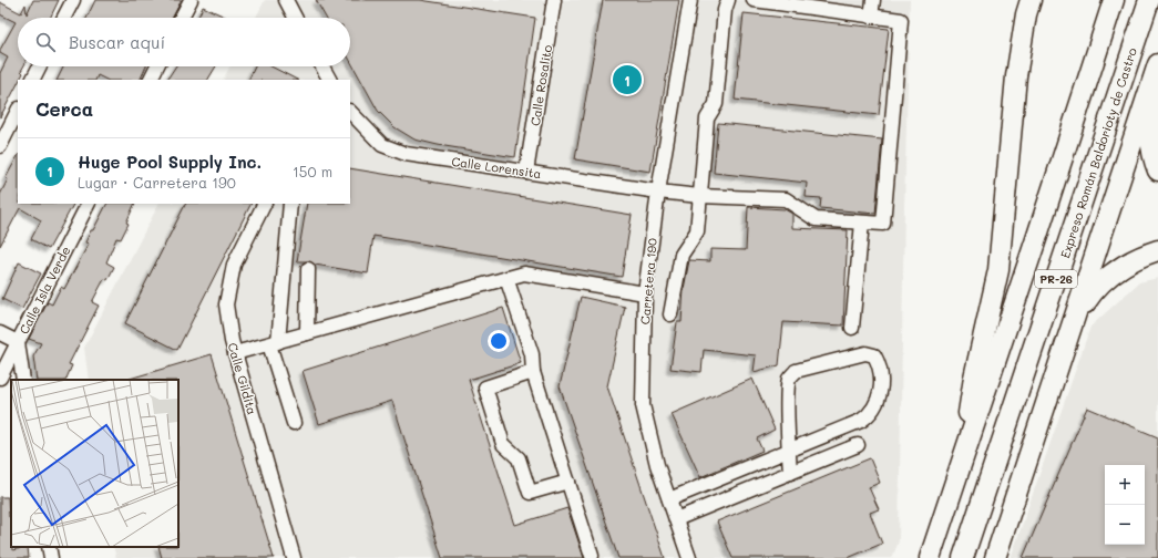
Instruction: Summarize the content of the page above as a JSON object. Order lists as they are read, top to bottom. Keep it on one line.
{"streets":{"highway":["Expreso Román Baldorioty de Castro","PR-26"],"street":["Calle Rosalito","Calle Lorensita","Carretera 190","Calle Isla Verde","Calle Gildita"]},"crossings":[["Calle Rosalito","Calle Lorensita"],["Calle Lorensita","Carretera 190"]],"page":{"search":"Buscar aquí","pins":"1","heading":"Cerca","list":[{"mark":"1","name":"Huge Pool Supply Inc.","note":"Lugar · Carretera 190","value":"150 m"}],"map_buttons":["+","−"]}}
